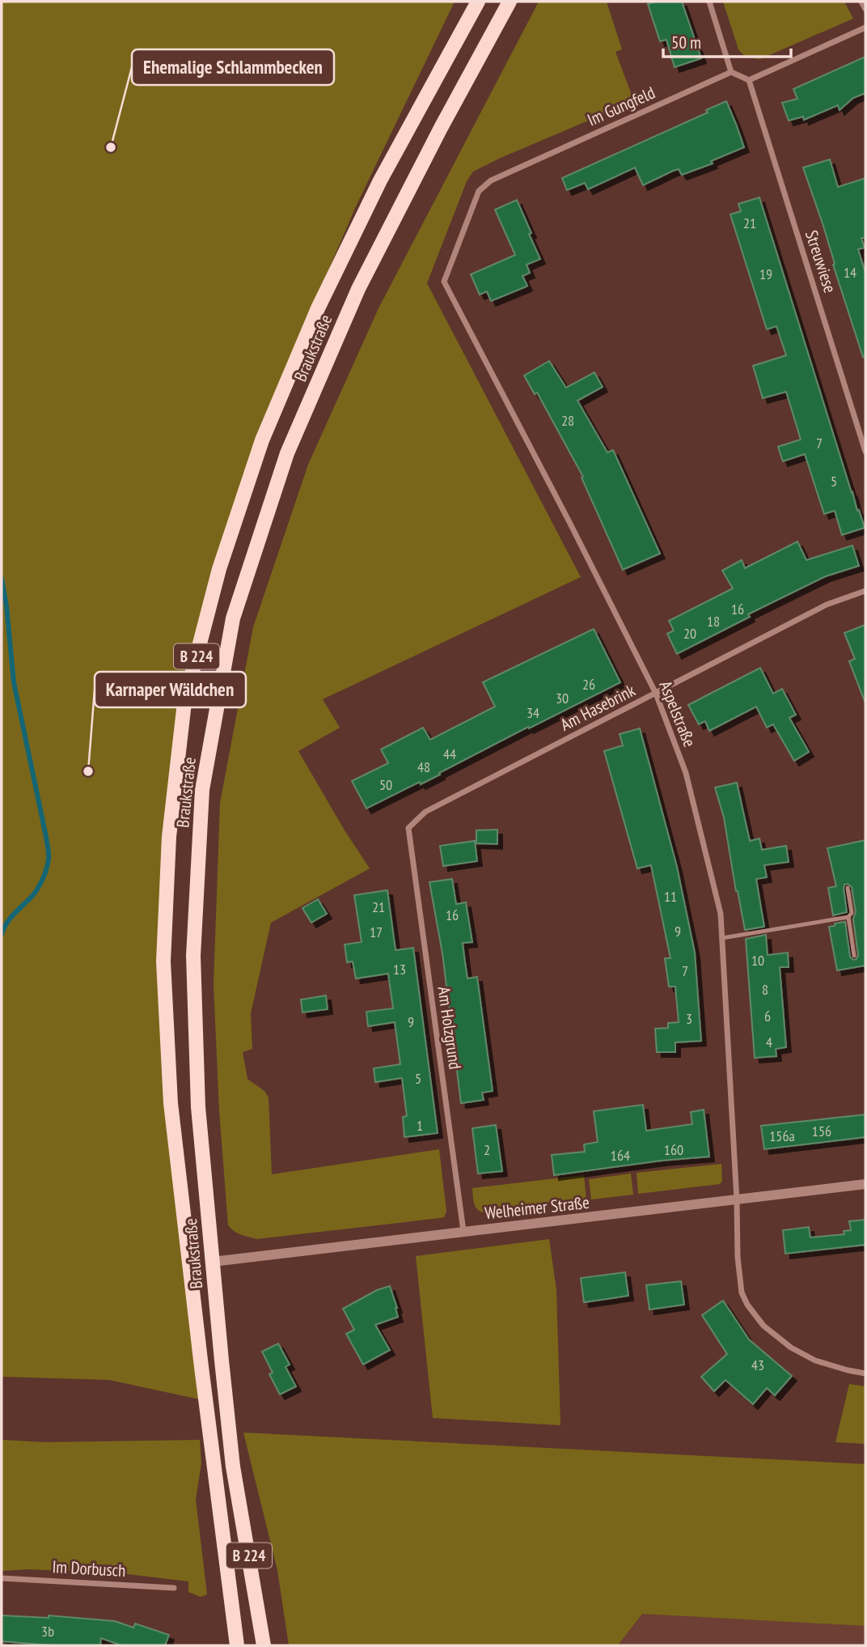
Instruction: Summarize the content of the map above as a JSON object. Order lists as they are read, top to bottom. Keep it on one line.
{"streets":{"main road":["Braukstraße","B 224"],"street":["Im Gungfeld","Streuwiese","Am Hasebrink","Aspelstraße","Am Holzgrund","Welheimer Straße","Im Dorbusch"]},"crossings":[["Im Gungfeld","Aspelstraße"],["Braukstraße","Welheimer Straße"],["Am Hasebrink","Aspelstraße"],["Am Hasebrink","Am Holzgrund"],["Aspelstraße","Welheimer Straße"],["Am Holzgrund","Welheimer Straße"]],"places":["Ehemalige Schlammbecken","Karnaper Wäldchen"],"house_numbers":["21","14","19","28","7","5","16","18","20","26","30","34","44","48","50","11","21","16","9","17","10","13","7","8","6","3","9","4","5","1","156","156a","2","160","164","43","3b"],"scale_bar":"50 m"}
